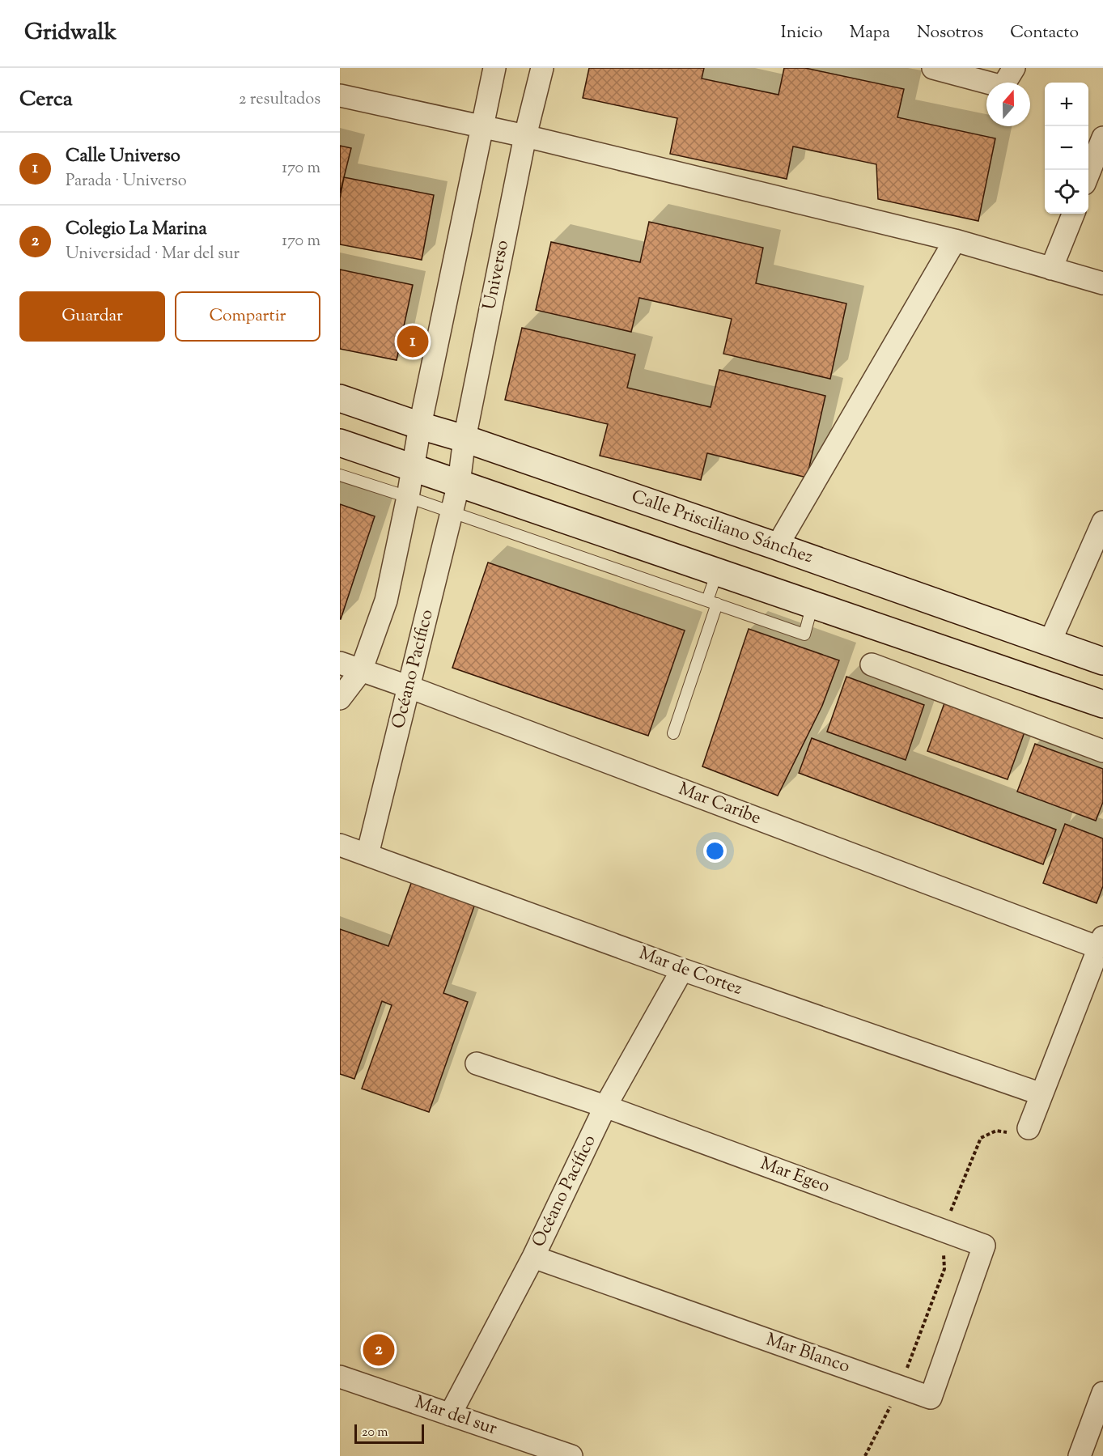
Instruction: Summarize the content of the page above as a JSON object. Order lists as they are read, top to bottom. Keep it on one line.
{"streets":{"main road":["Calle Prisciliano Sánchez"],"street":["Universo","Océano Pacífico","Mar Caribe","Mar de Cortez","Mar Egeo","Mar Blanco","Mar del sur"]},"crossings":[["Universo","Calle Prisciliano Sánchez"],["Universo","Océano Pacífico"],["Océano Pacífico","Mar Caribe"],["Océano Pacífico","Mar de Cortez"],["Océano Pacífico","Mar Egeo"],["Océano Pacífico","Mar Blanco"],["Océano Pacífico","Mar del sur"],["Mar Egeo","Mar Blanco"]],"scale_bar":"20 m","north":"top","page":{"header":"Gridwalk","nav":["Inicio","Mapa","Nosotros","Contacto"],"heading":["Cerca","2 resultados"],"map_buttons":["+","−"],"list":[{"mark":"1","name":"Calle Universo","note":"Parada · Universo","value":"170 m"},{"mark":"2","name":"Colegio La Marina","note":"Universidad · Mar del sur","value":"170 m"}],"buttons":["Guardar","Compartir"],"pins":["1","2"],"scale":"20 m"}}
